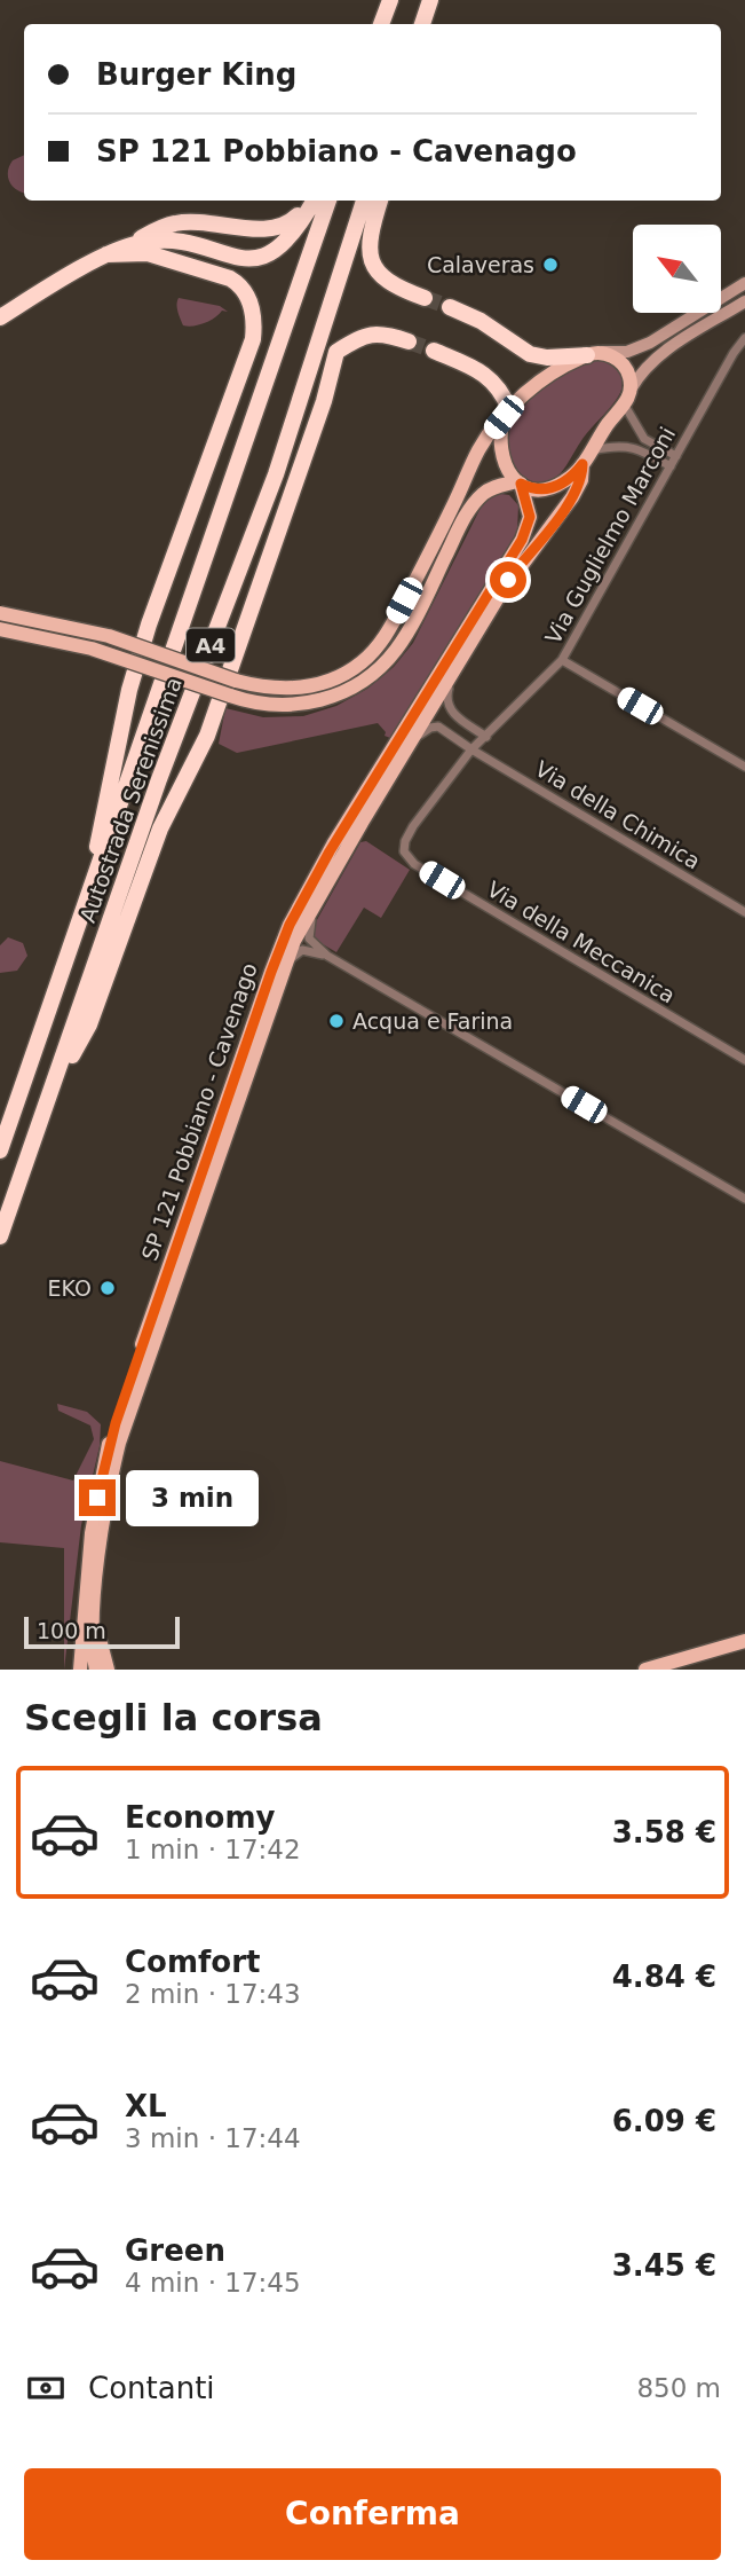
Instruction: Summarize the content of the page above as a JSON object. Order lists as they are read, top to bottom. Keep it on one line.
{"streets":{"highway":["A4","Autostrada Serenissima"],"main road":["SP 121 Pobbiano - Cavenago"],"street":["Via Guglielmo Marconi","Via della Chimica","Via della Meccanica"]},"crossings":[["Via Guglielmo Marconi","Via della Chimica"],["Via Guglielmo Marconi","Via della Meccanica"],["Via della Chimica","SP 121 Pobbiano - Cavenago"]],"places":["Calaveras","Acqua e Farina","EKO"],"scale_bar":"100 m","north":"top left","page":{"banner":["Burger King","SP 121 Pobbiano - Cavenago"],"bubble":"3 min","scale":"100 m","heading":"Scegli la corsa","list":[{"name":"Economy","note":"1 min · 17:42","value":"3.58 €"},{"name":"Comfort","note":"2 min · 17:43","value":"4.84 €"},{"name":"XL","note":"3 min · 17:44","value":"6.09 €"},{"name":"Green","note":"4 min · 17:45","value":"3.45 €"}],"pay":["Contanti","850 m"],"buttons":"Conferma"}}
